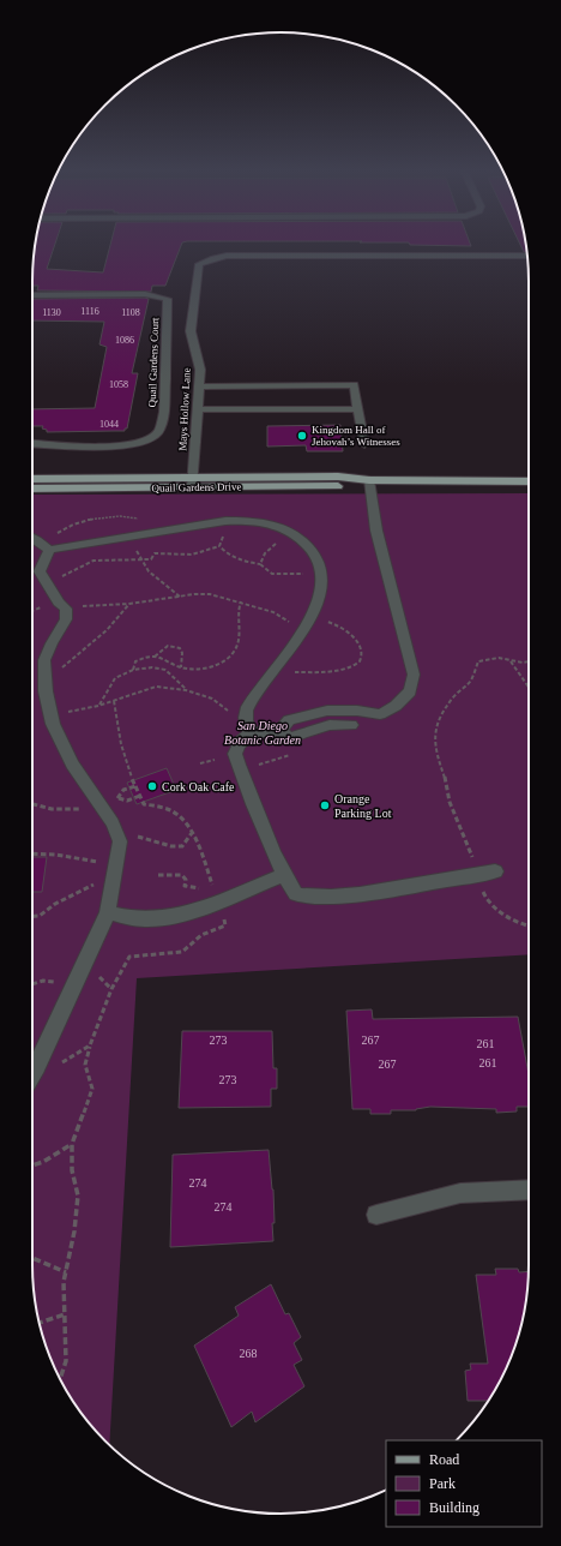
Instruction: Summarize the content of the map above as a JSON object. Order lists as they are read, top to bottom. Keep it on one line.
{"streets":{"main road":["Quail Gardens Drive"],"street":["Quail Gardens Court","Mays Hollow Lane"]},"crossings":[["Mays Hollow Lane","Quail Gardens Drive"]],"parks":["San Diego Botanic Garden"],"places":["Kingdom Hall of Jehovah’s Witnesses","Cork Oak Cafe","Orange Parking Lot"],"house_numbers":["1116","1130","1108","1086","1058","1044","273","267","261","261","267","273","274","274","268"],"legend":["Road","Park","Building"]}
